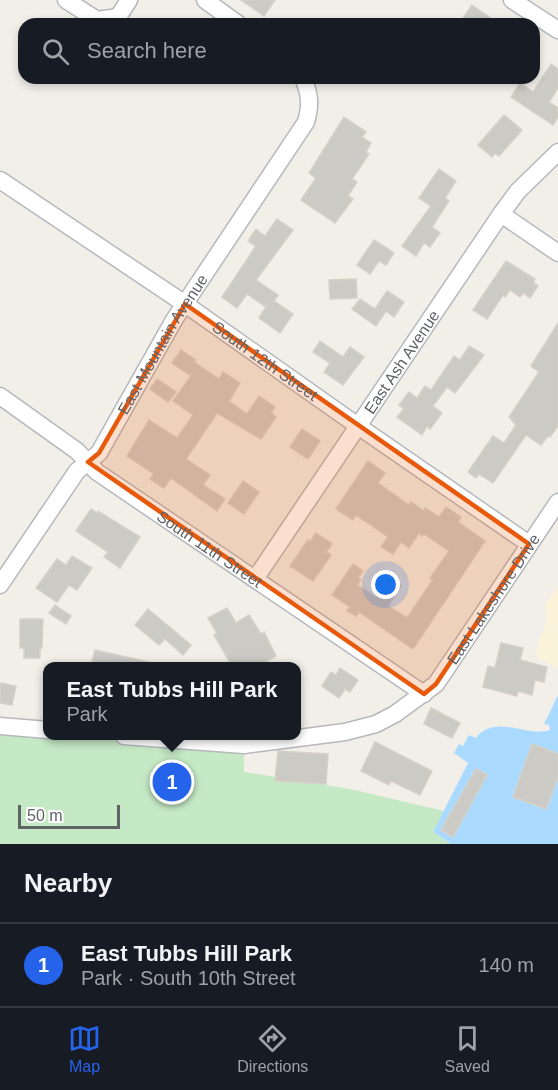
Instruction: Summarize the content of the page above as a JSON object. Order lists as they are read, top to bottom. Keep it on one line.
{"streets":{"street":["East Mountain Avenue","South 12th Street","East Ash Avenue","South 11th Street","East Lakeshore Drive"]},"crossings":[["East Mountain Avenue","South 12th Street"],["East Mountain Avenue","South 11th Street"],["South 12th Street","East Ash Avenue"],["South 12th Street","East Lakeshore Drive"],["East Ash Avenue","South 11th Street"],["South 11th Street","East Lakeshore Drive"]],"scale_bar":"50 m","page":{"search":"Search here","popup":["East Tubbs Hill Park","Park"],"pins":"1","scale":"50 m","heading":"Nearby","list":[{"mark":"1","name":"East Tubbs Hill Park","note":"Park · South 10th Street","value":"140 m"}],"nav":["Map","Directions","Saved"]}}
